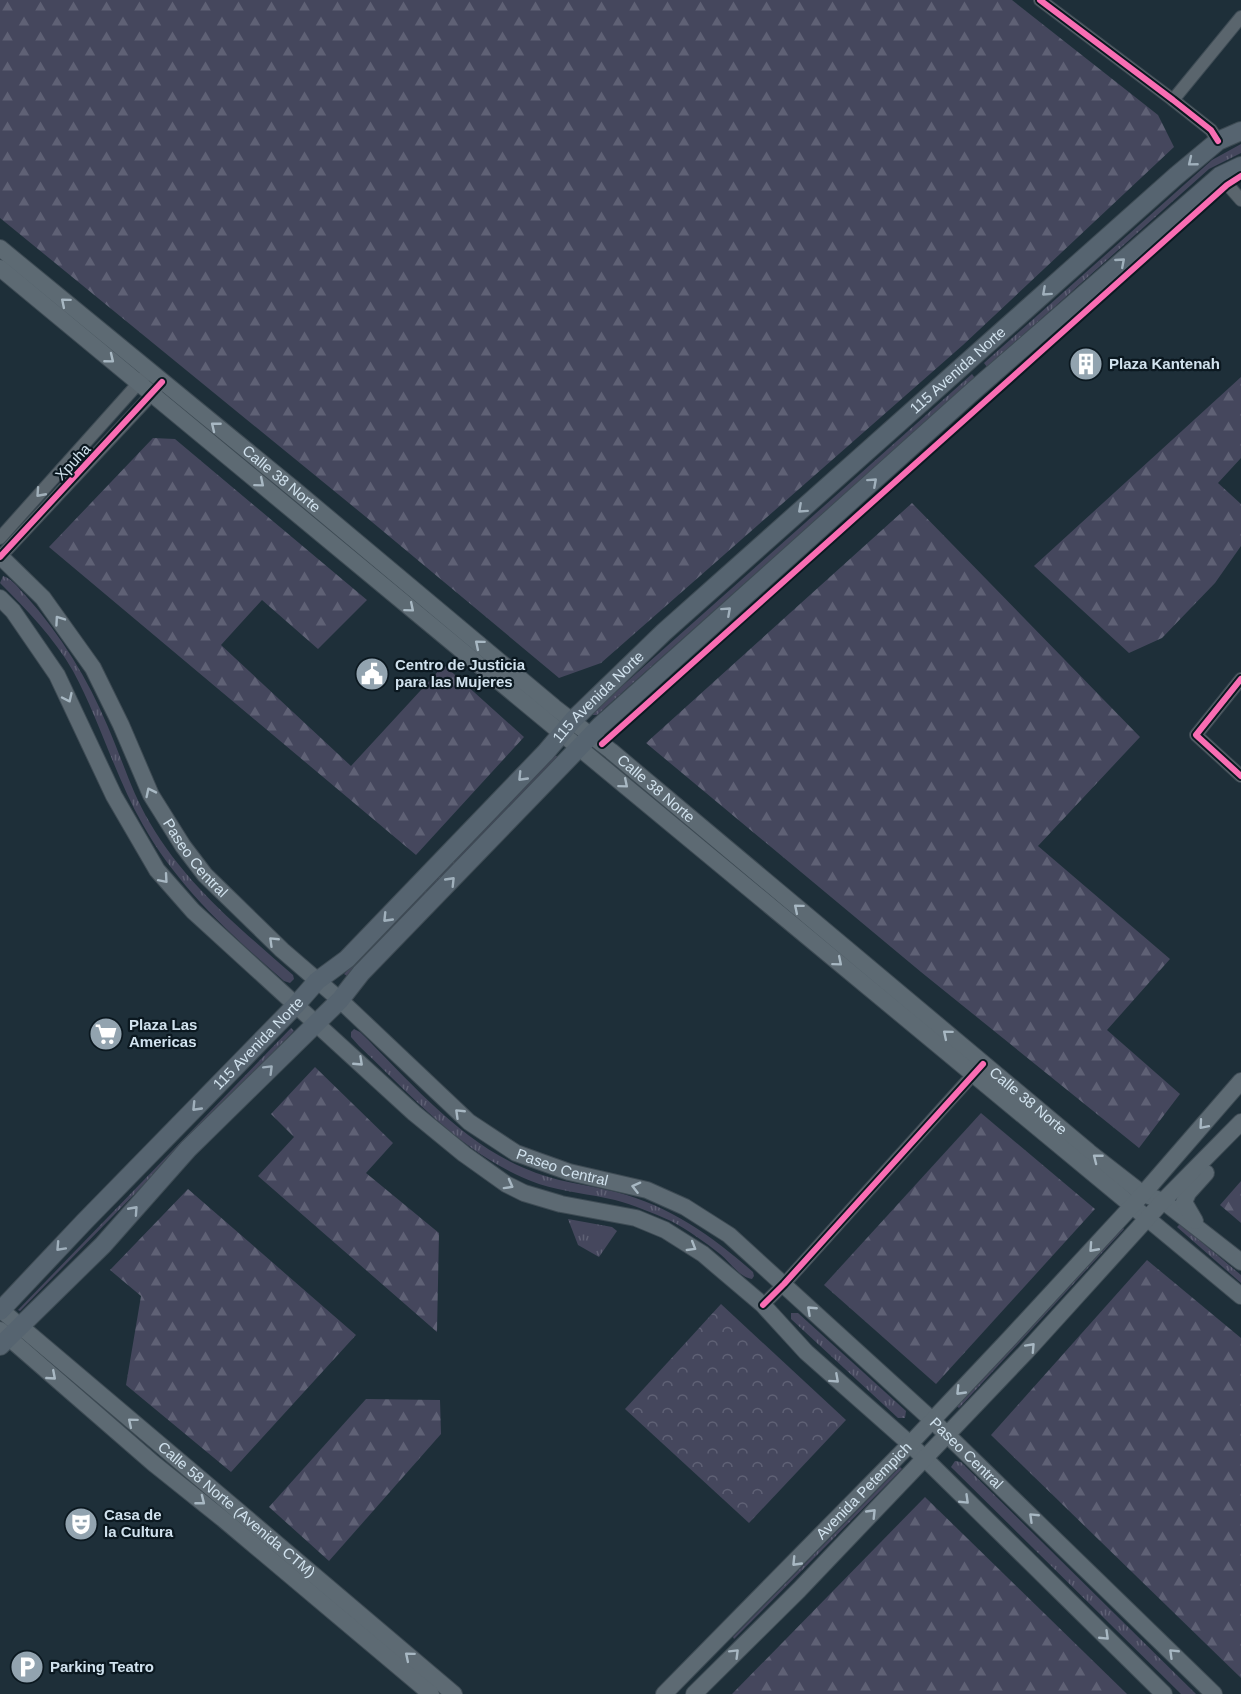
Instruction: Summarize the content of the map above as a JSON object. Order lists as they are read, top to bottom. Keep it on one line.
{"streets":{"main road":["115 Avenida Norte","Calle 38 Norte","Paseo Central","Avenida Petempich","Calle 58 Norte (Avenida CTM)"],"street":["Xpuha"]},"crossings":[["115 Avenida Norte","Calle 38 Norte"],["115 Avenida Norte","Paseo Central"],["115 Avenida Norte","Calle 58 Norte (Avenida CTM)"],["Xpuha","Calle 38 Norte"],["Xpuha","Paseo Central"],["Calle 38 Norte","Avenida Petempich"],["Paseo Central","Avenida Petempich"]],"places":{"building":["Plaza Kantenah"],"public building":["Centro de Justicia para las Mujeres"],"supermarket":["Plaza Las Americas"],"theatre":["Casa de la Cultura"],"parking":["Parking Teatro"]}}
